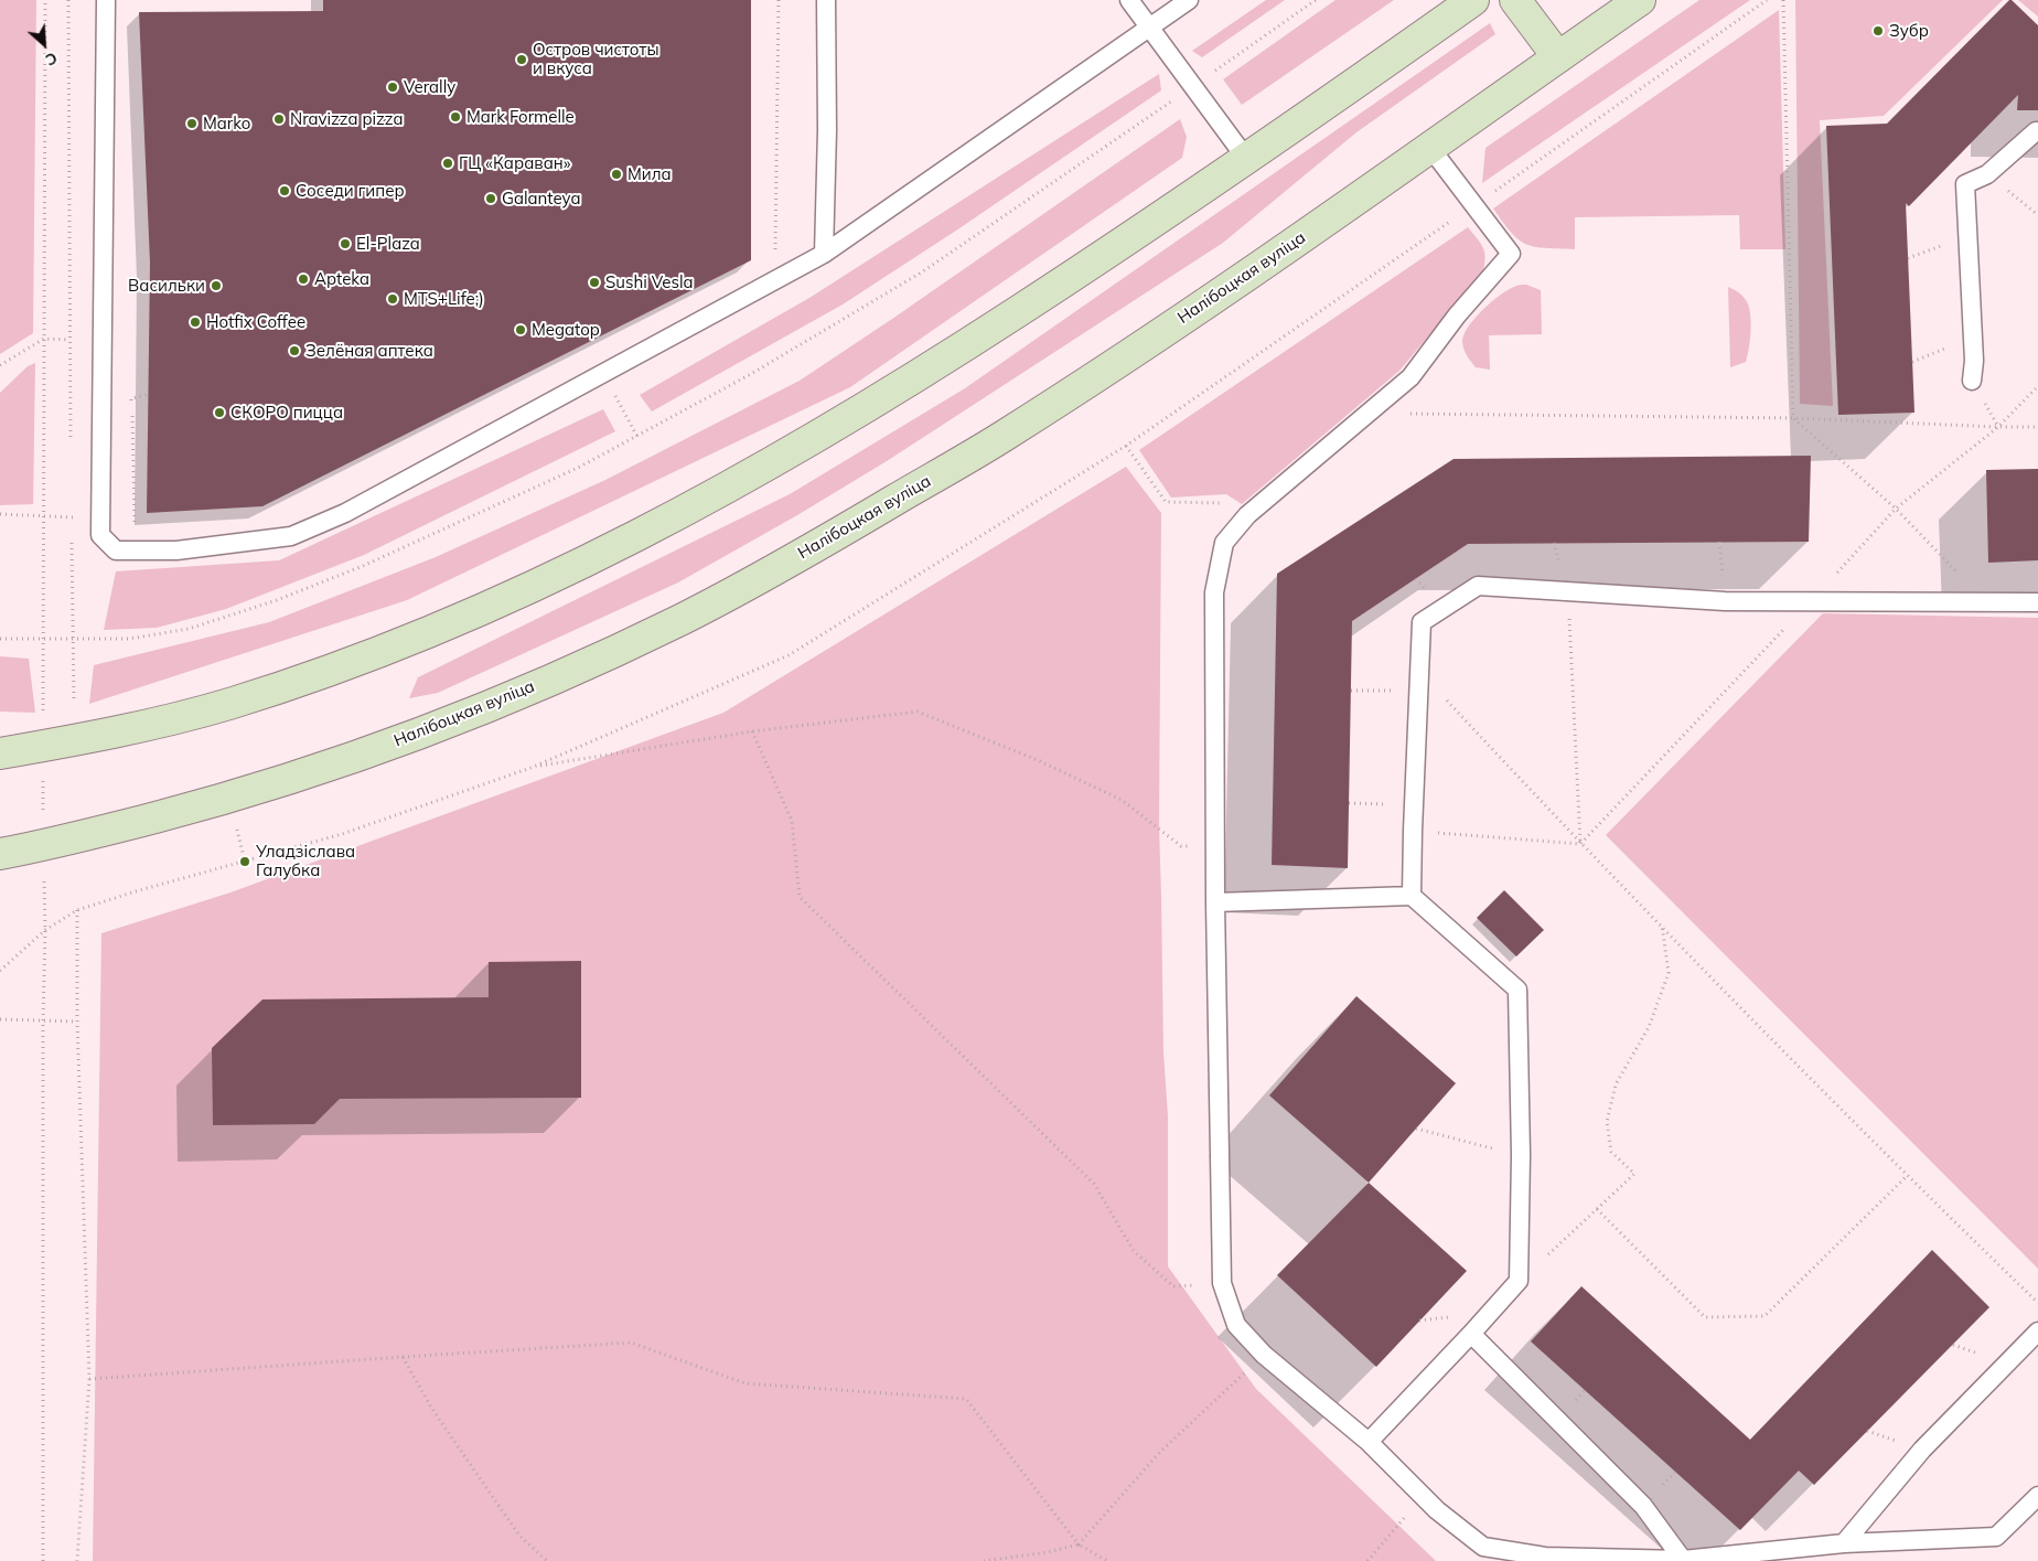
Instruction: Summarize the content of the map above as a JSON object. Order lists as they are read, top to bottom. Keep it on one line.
{"streets":{"main road":["Налібоцкая вуліца"]},"places":["Зубр","Остров чистоты и вкуса","Verally","Mark Formelle","Nravizza pizza","Marko","ГЦ «Караван»","Мила","Соседи гипер","Galanteya","El-Plaza","Apteka","Sushi Vesla","Васильки","MTS+Life;)","Hotfix Coffee","Megatop","Зелёная аптека","СКОРО пицца","Уладзіслава Галубка"],"north":"bottom right"}
